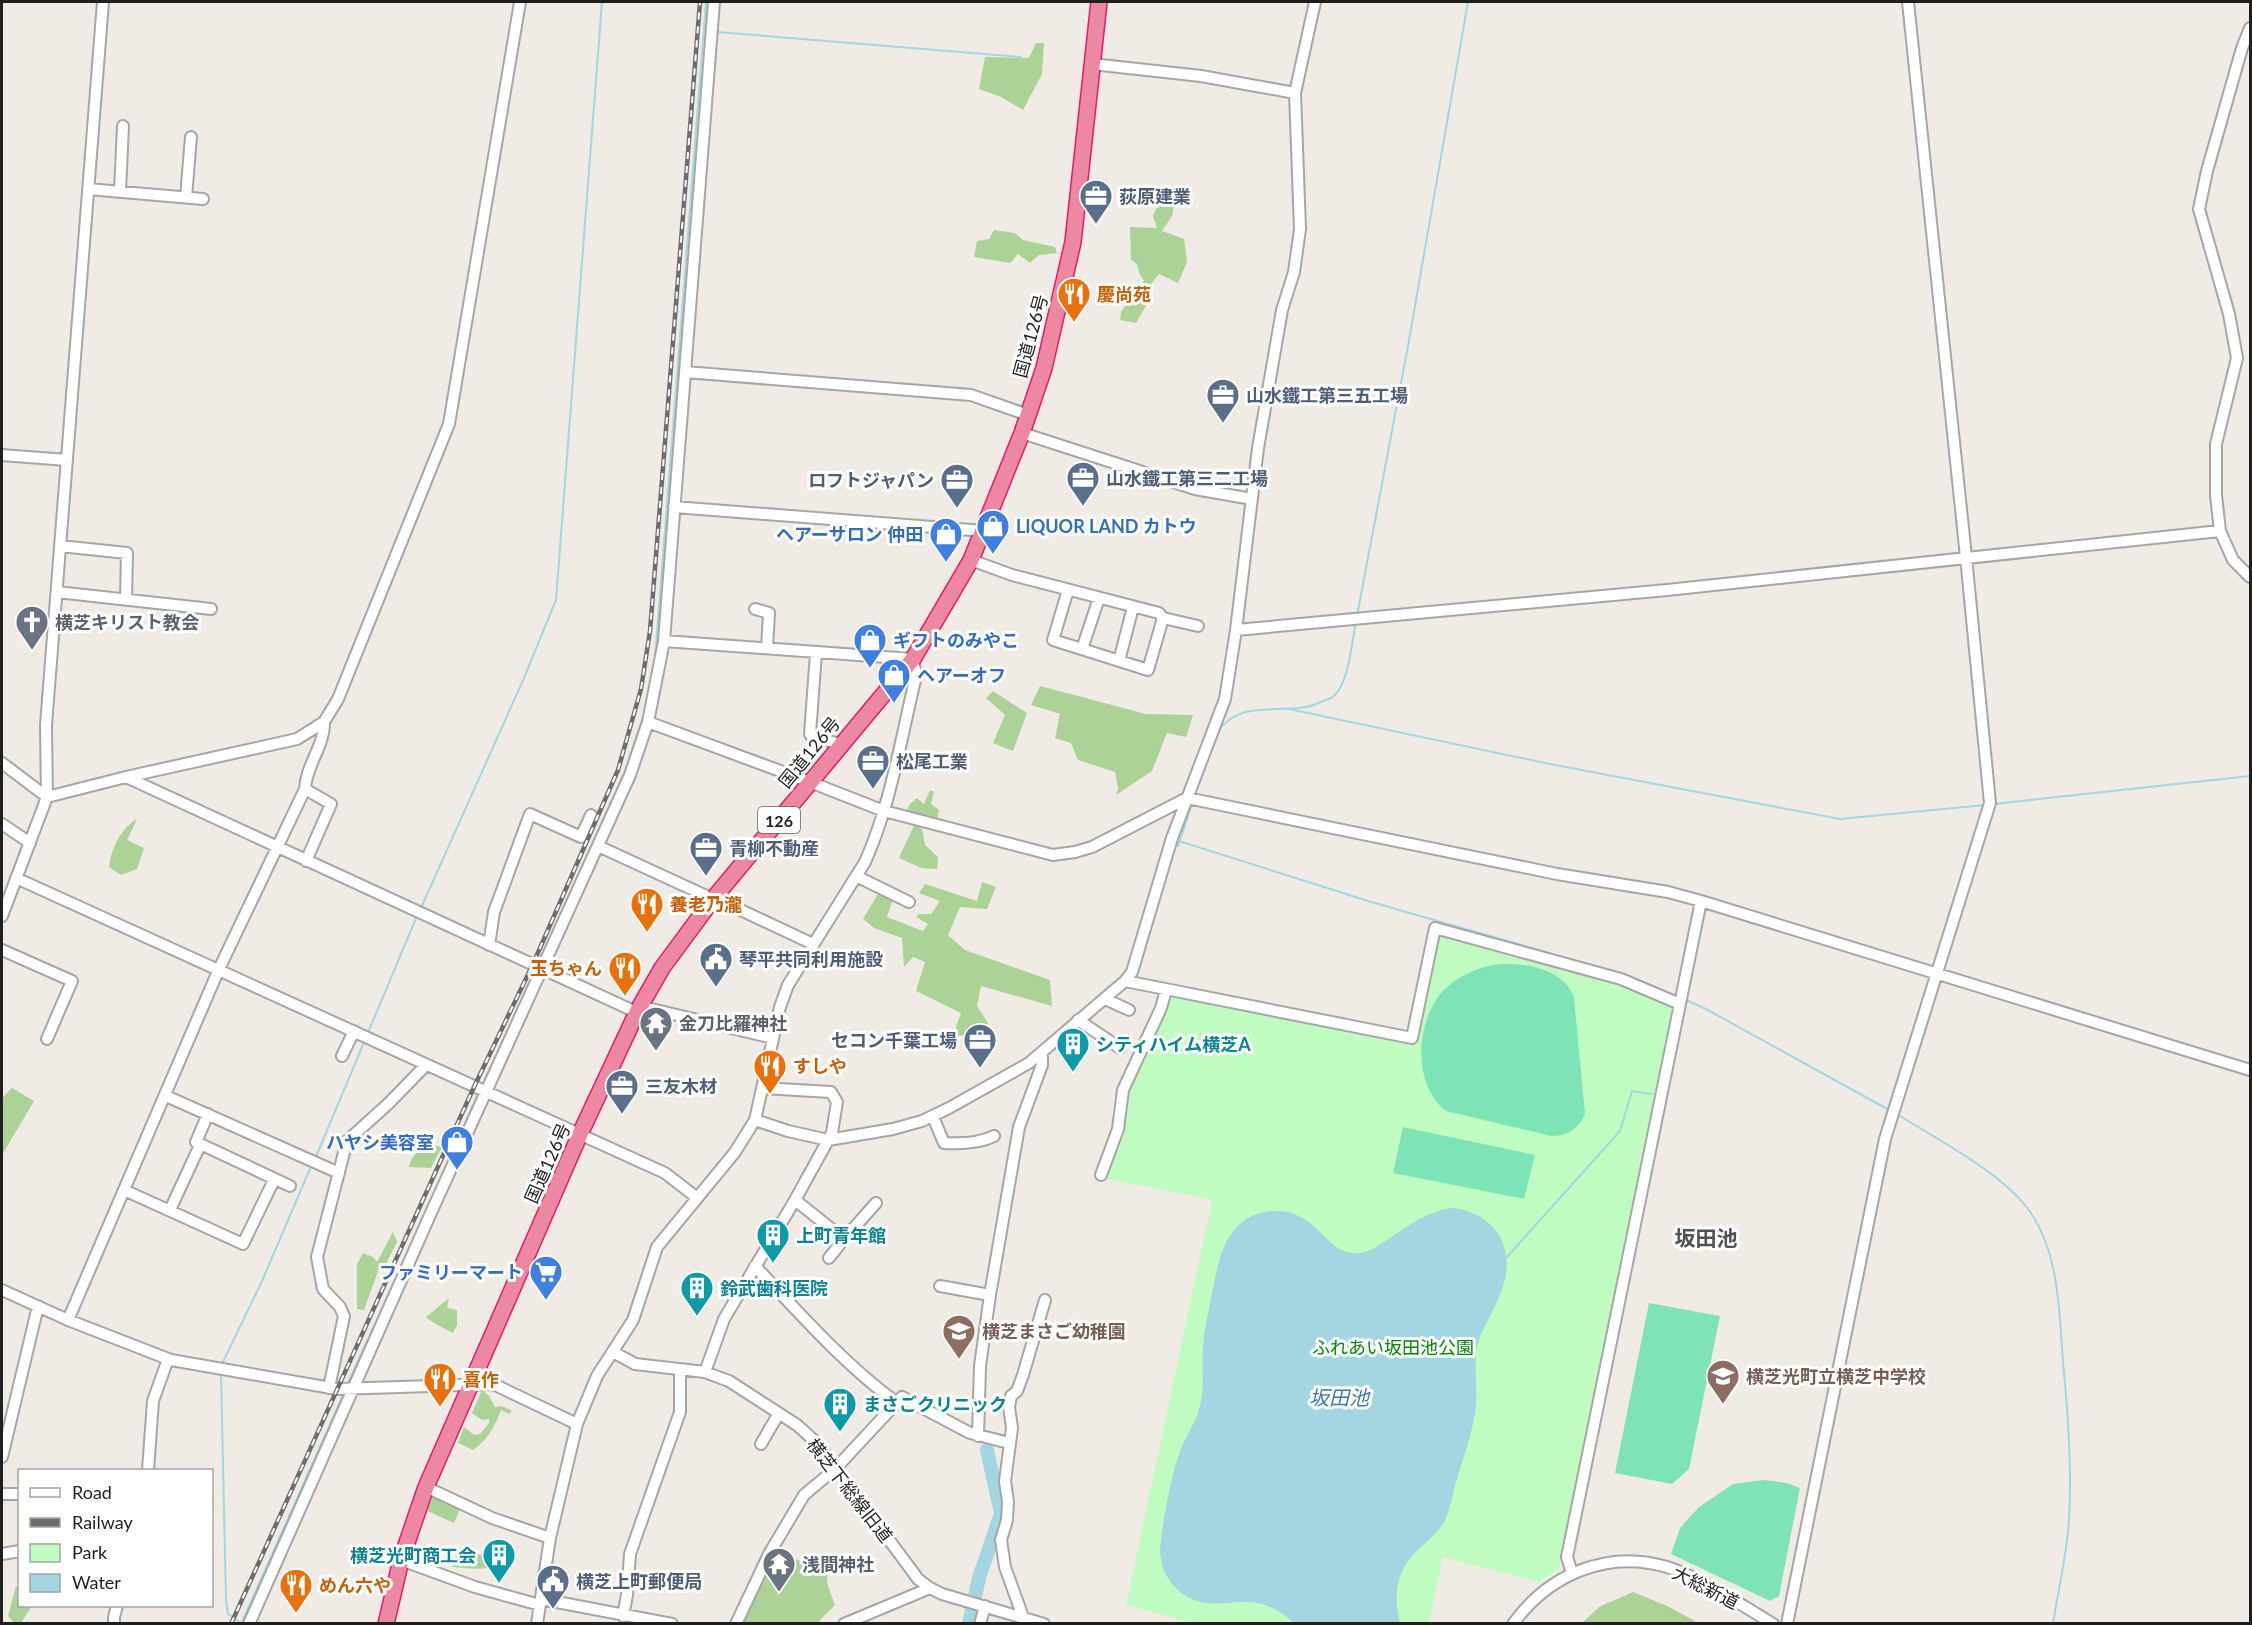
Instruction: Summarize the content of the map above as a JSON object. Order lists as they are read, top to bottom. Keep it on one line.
{"streets":{"highway":["国道126号","126"],"street":["横芝下総線旧道","大総新道"]},"districts":["坂田池"],"water":["坂田池"],"parks":["ふれあい坂田池公園"],"places":{"office":["荻原建業","山水鐵工第三五工場","山水鐵工第三二工場","ロフトジャパン","松尾工業","青柳不動産","セコン千葉工場","三友木材"],"restaurant":["慶尚苑","養老乃瀧","玉ちゃん","すしや","喜作","めん六や"],"shop":["LIQUOR LAND カトウ","ヘアーサロン 仲田","ギフトのみやこ","ヘアーオフ","ハヤシ美容室"],"church":["横芝キリスト教会"],"public building":["琴平共同利用施設","横芝上町郵便局"],"temple":["金刀比羅神社","浅間神社"],"building":["シティハイム横芝A","上町青年館","鈴武歯科医院","まさごクリニック","横芝光町商工会"],"supermarket":["ファミリーマート"],"school or university":["横芝まさご幼稚園","横芝光町立横芝中学校"]},"legend":["Road","Railway","Park","Water"]}
